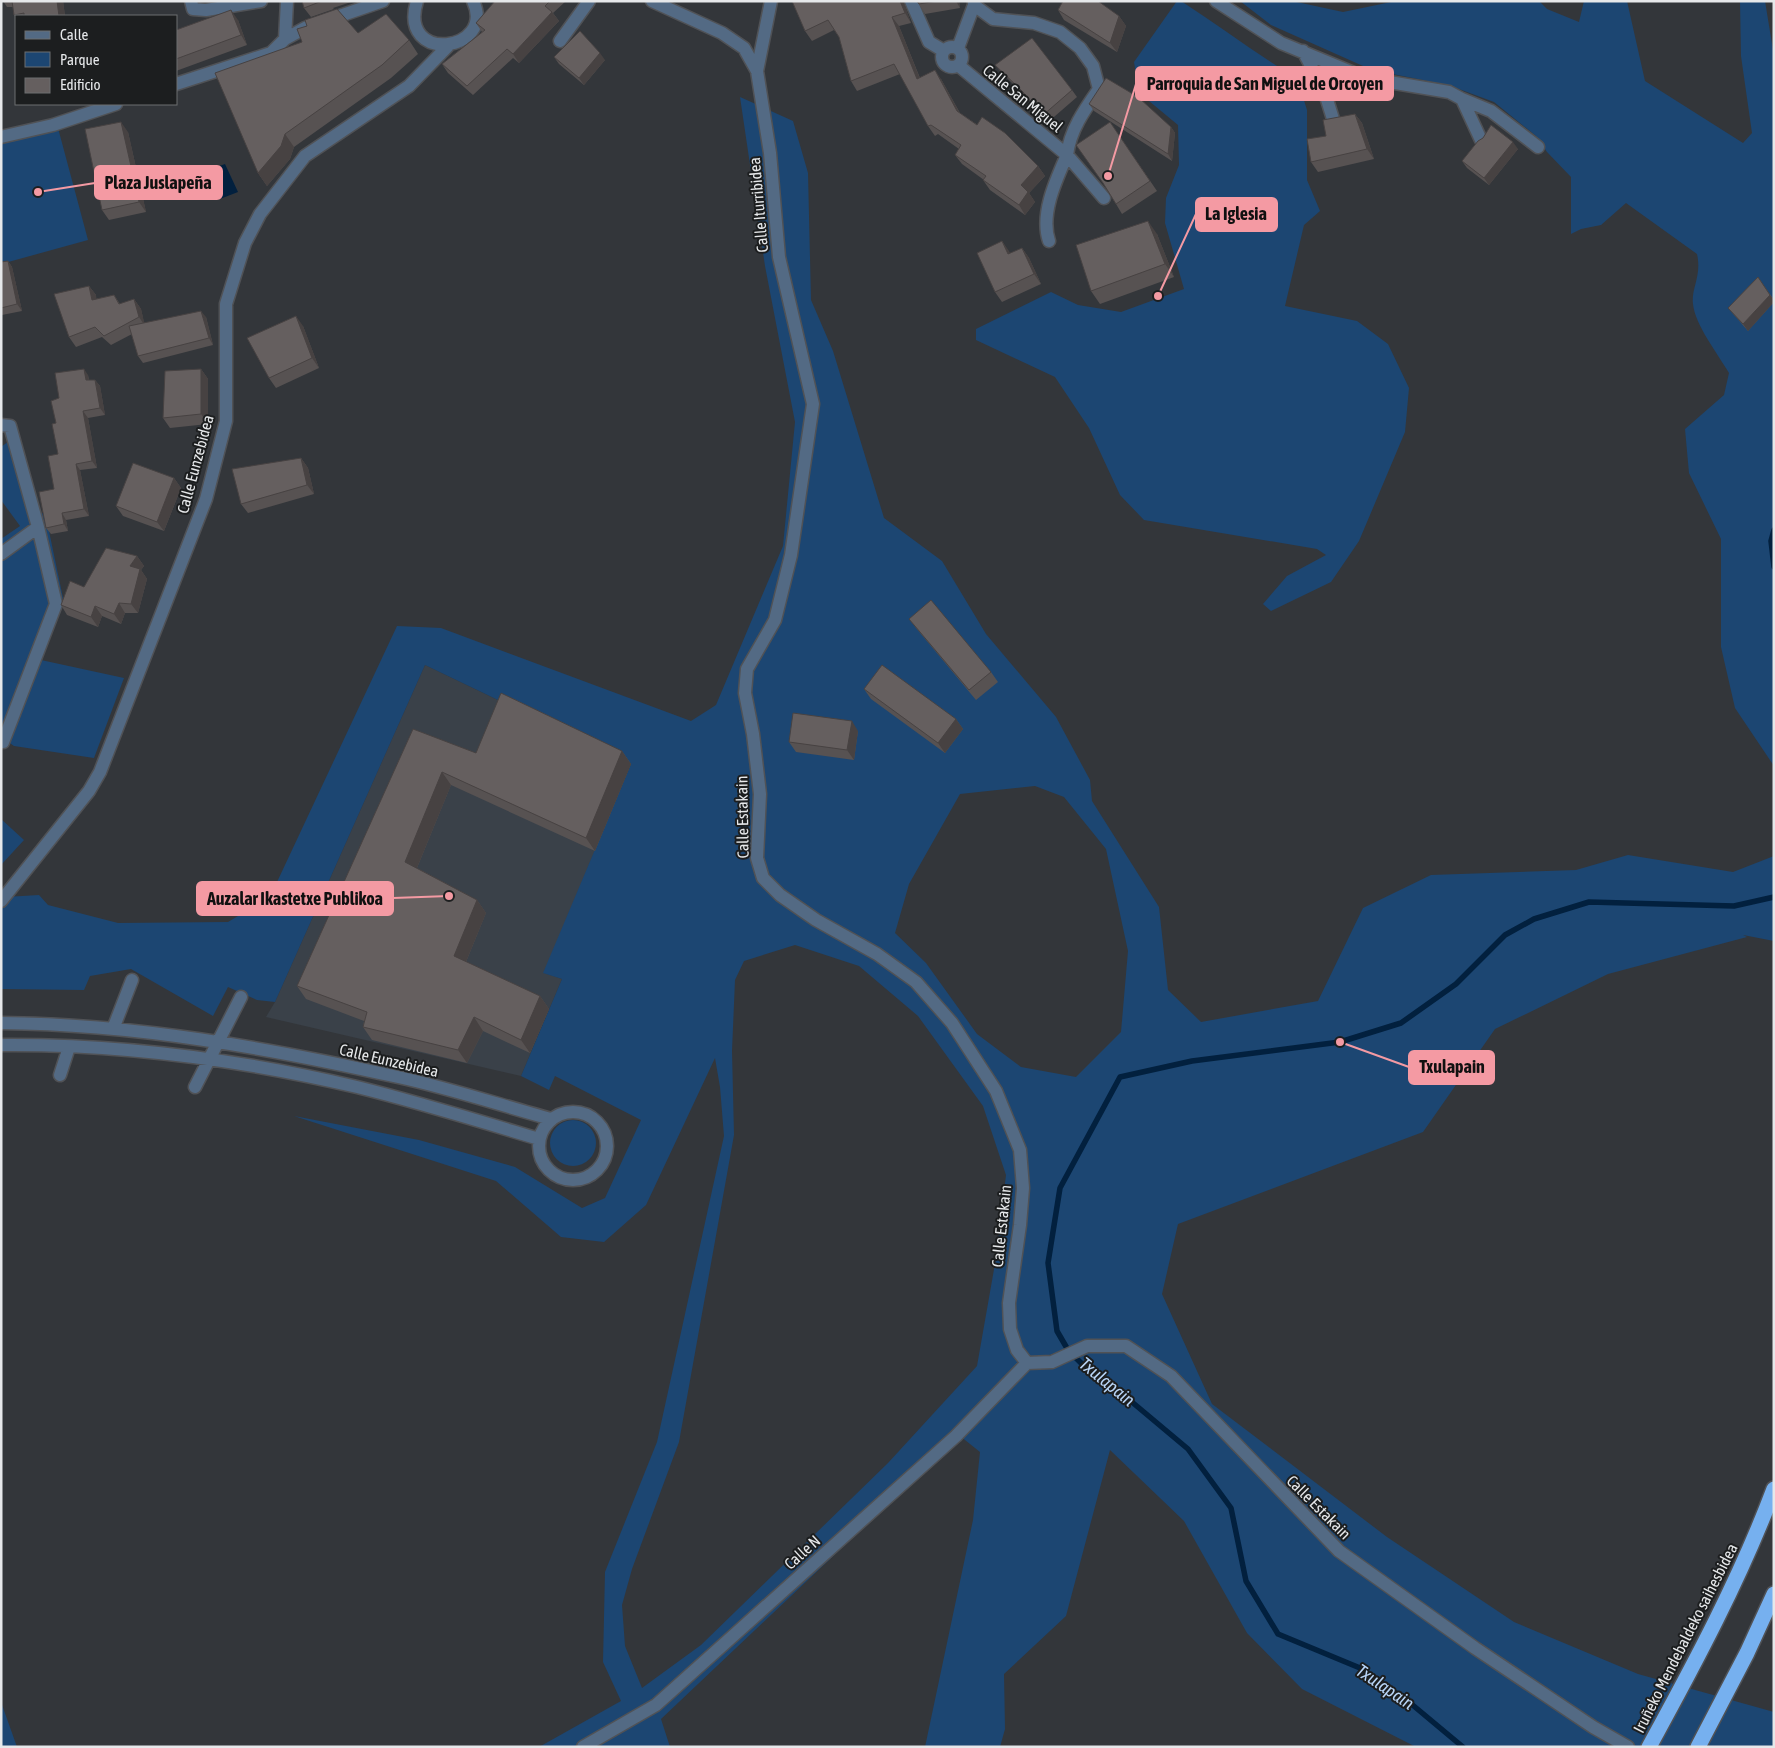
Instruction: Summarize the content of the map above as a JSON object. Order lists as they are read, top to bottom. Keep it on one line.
{"streets":{"highway":["Iruñeko Mendebaldeko saihesbidea"],"street":["Calle San Miguel","Calle Iturribidea","Calle Eunzebidea","Calle Estakain","Calle N"]},"crossings":[["Calle Iturribidea","Calle Estakain"],["Calle Estakain","Calle N"]],"water":["Txulapain"],"places":["Parroquia de San Miguel de Orcoyen","Plaza Juslapeña","La Iglesia","Auzalar Ikastetxe Publikoa","Txulapain"],"legend":["Calle","Parque","Edificio"]}
